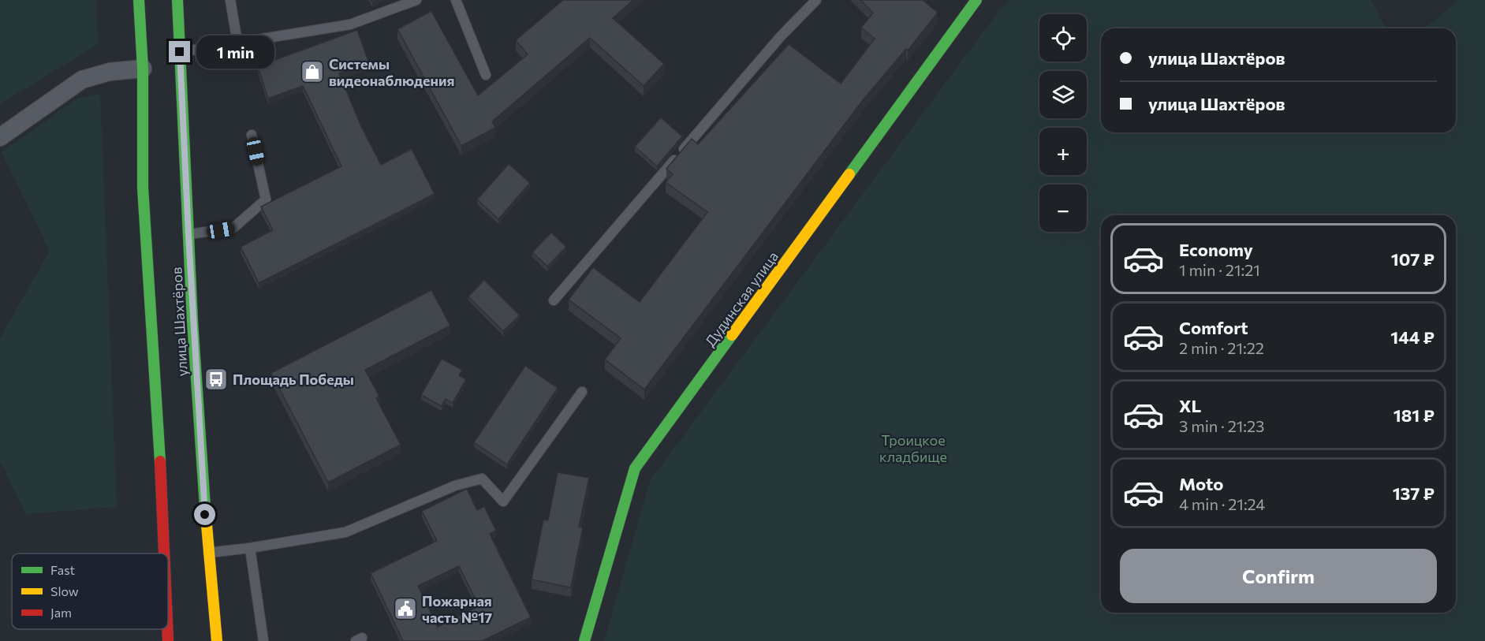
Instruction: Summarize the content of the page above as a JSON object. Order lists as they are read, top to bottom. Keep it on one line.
{"streets":{"main road":["Дудинская улица","улица Шахтёров"]},"parks":["Троицкое кладбище"],"places":{"shop":["Системы видеонаблюдения"],"bus stop":["Площадь Победы"],"public building":["Пожарная часть №17"]},"legend":["Fast","Slow","Jam"],"page":{"map_buttons":["+","−"],"banner":["улица Шахтёров","улица Шахтёров"],"bubble":"1 min","list":[{"name":"Economy","note":"1 min · 21:21","value":"107 ₽"},{"name":"Comfort","note":"2 min · 21:22","value":"144 ₽"},{"name":"XL","note":"3 min · 21:23","value":"181 ₽"},{"name":"Moto","note":"4 min · 21:24","value":"137 ₽"}],"buttons":"Confirm"}}
